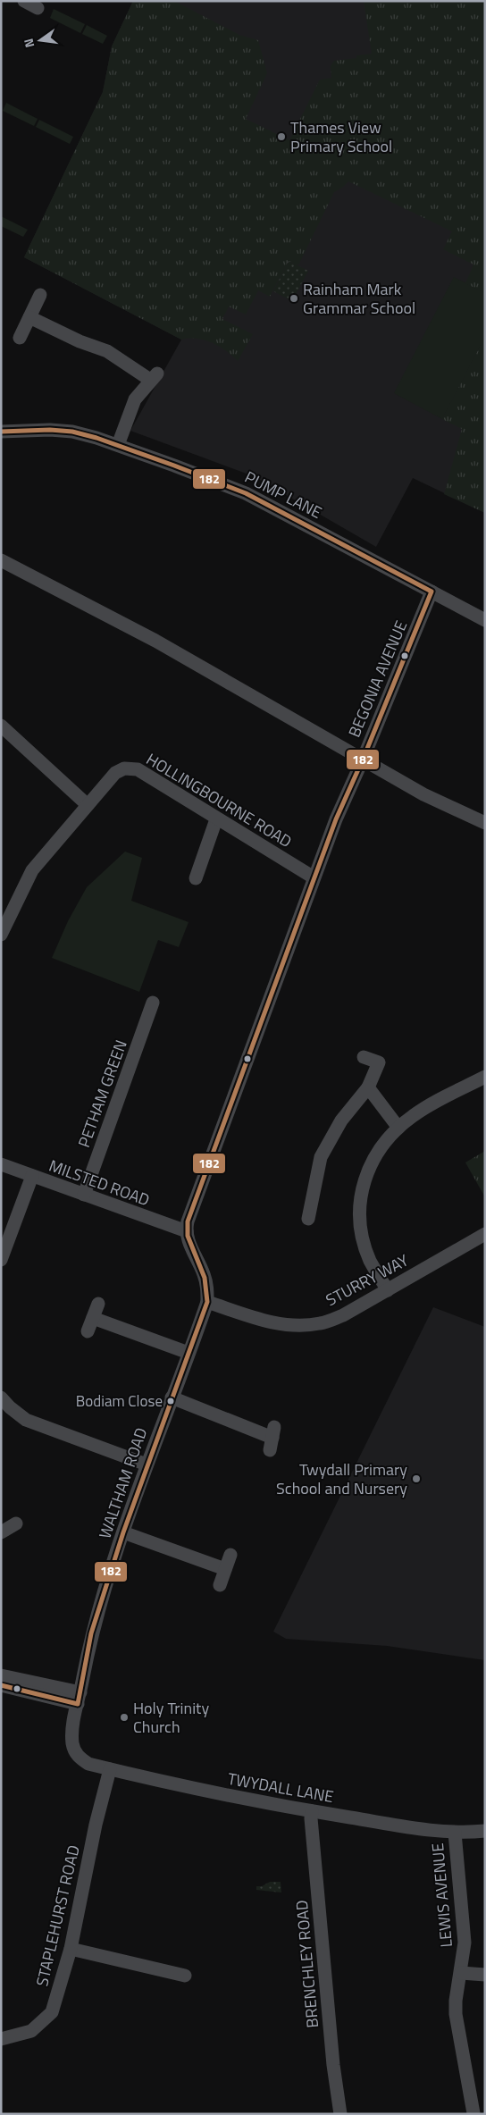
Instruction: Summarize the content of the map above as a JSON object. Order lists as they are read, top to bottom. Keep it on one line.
{"streets":{"street":["PUMP LANE","BEGONIA AVENUE","HOLLINGBOURNE ROAD","PETHAM GREEN","MILSTED ROAD","STURRY WAY","WALTHAM ROAD","TWYDALL LANE","LEWIS AVENUE","STAPLEHURST ROAD","BRENCHLEY ROAD"]},"crossings":[["PUMP LANE","BEGONIA AVENUE"],["BEGONIA AVENUE","HOLLINGBOURNE ROAD"],["BEGONIA AVENUE","MILSTED ROAD"],["BEGONIA AVENUE","WALTHAM ROAD"],["PETHAM GREEN","MILSTED ROAD"],["MILSTED ROAD","WALTHAM ROAD"],["STURRY WAY","WALTHAM ROAD"],["WALTHAM ROAD","TWYDALL LANE"],["TWYDALL LANE","LEWIS AVENUE"],["TWYDALL LANE","STAPLEHURST ROAD"],["TWYDALL LANE","BRENCHLEY ROAD"]],"places":["Thames View Primary School","Rainham Mark Grammar School","Bodiam Close","Twydall Primary School and Nursery","Holy Trinity Church"],"lines":["transit line 182"],"north":"left"}
